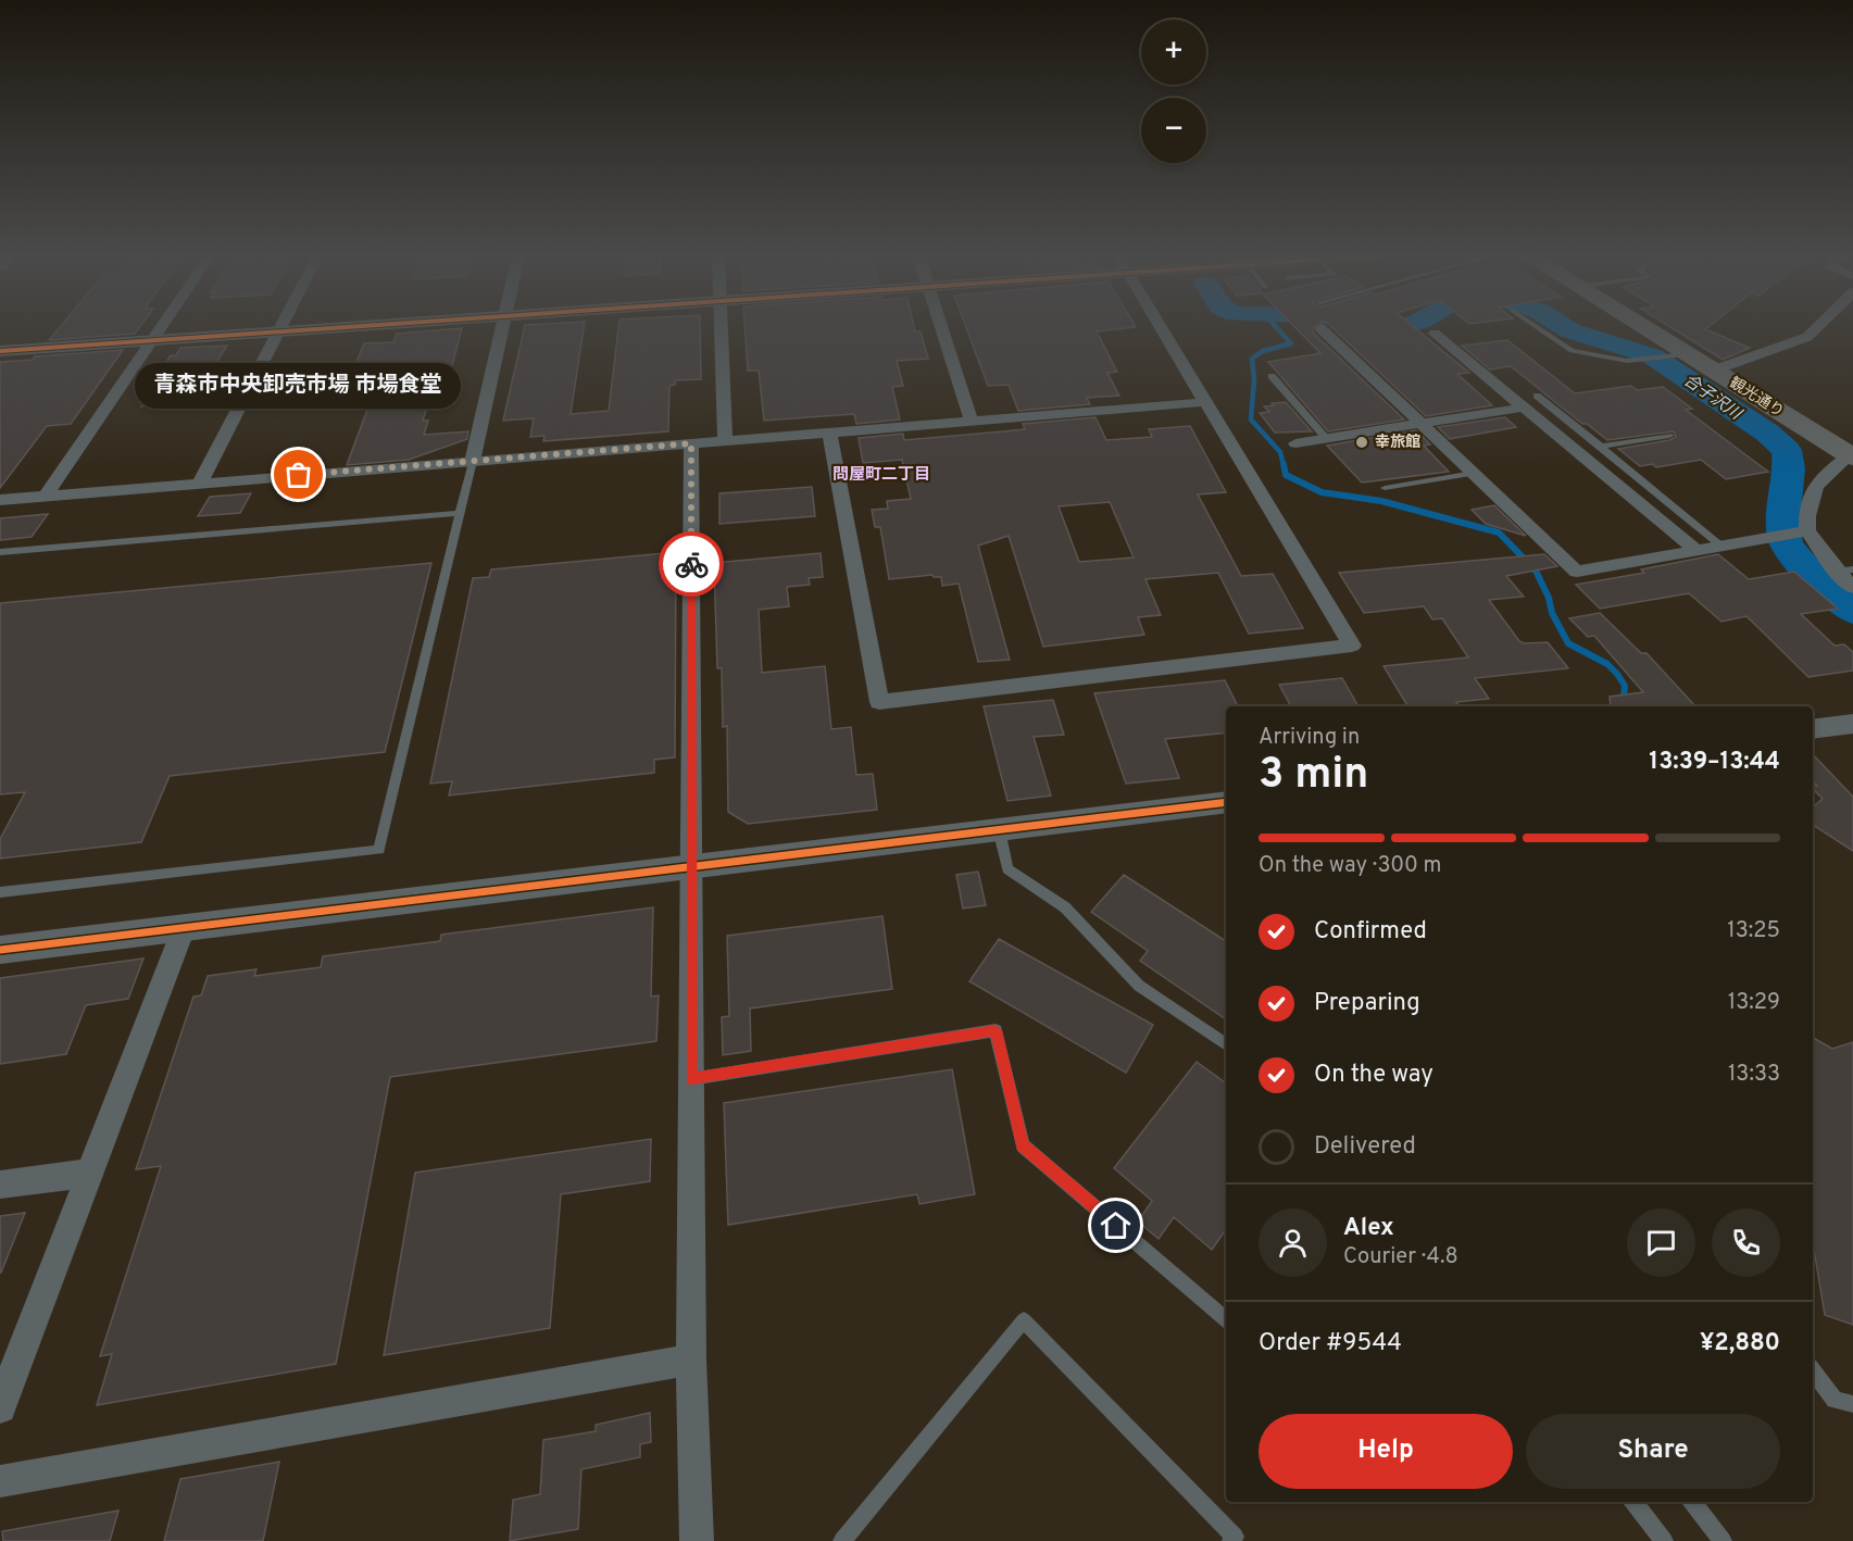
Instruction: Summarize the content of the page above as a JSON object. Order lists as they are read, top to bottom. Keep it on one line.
{"streets":{"highway":["観光通り"]},"districts":["問屋町二丁目"],"water":["合子沢川"],"places":["幸旅館","青森市中央卸売市場 市場食堂"],"page":{"map_buttons":["+","−"],"bubble":"青森市中央卸売市場 市場食堂","heading":["3 min","Arriving in","13:39–13:44"],"panel":["Alex","Courier · 4.8","Order #9544","¥2,880"],"bar":"On the way · 300 m","list":[["Confirmed","13:25"],["Preparing","13:29"],["On the way","13:33"],"Delivered"],"buttons":["Help","Share"]}}
